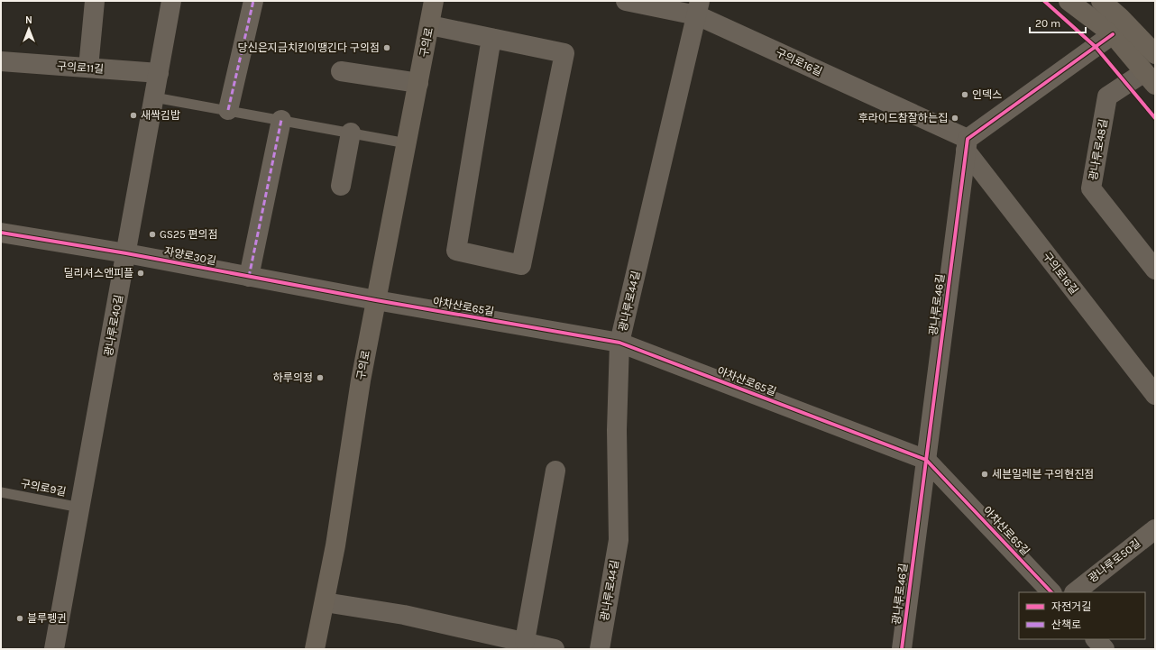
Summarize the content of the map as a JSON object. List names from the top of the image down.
{
  "streets": {
    "street": [
      "구의로",
      "구의로16길",
      "구의로11길",
      "광나루로48길",
      "자양로30길",
      "광나루로44길",
      "광나루로46길",
      "아차산로65길",
      "광나루로40길",
      "광나루로50길"
    ],
    "lane": ["구의로9길"]
  },
  "crossings": [
    ["구의로", "자양로30길"],
    ["구의로", "아차산로65길"],
    ["구의로16길", "광나루로44길"],
    ["구의로16길", "광나루로46길"],
    ["구의로11길", "광나루로40길"],
    ["자양로30길", "아차산로65길"],
    ["자양로30길", "광나루로40길"],
    ["광나루로44길", "아차산로65길"],
    ["광나루로46길", "아차산로65길"],
    ["광나루로40길", "구의로9길"]
  ],
  "places": [
    "당신은지금치킨이땡긴다 구의점",
    "인덱스",
    "새싹김밥",
    "후라이드참잘하는집",
    "GS25 편의점",
    "딜리셔스앤피플",
    "하루의정",
    "세븐일레븐 구의현진점",
    "블루펭귄"
  ],
  "legend": ["자전거길", "산책로"],
  "scale_bar": "20 m",
  "north": "top"
}
